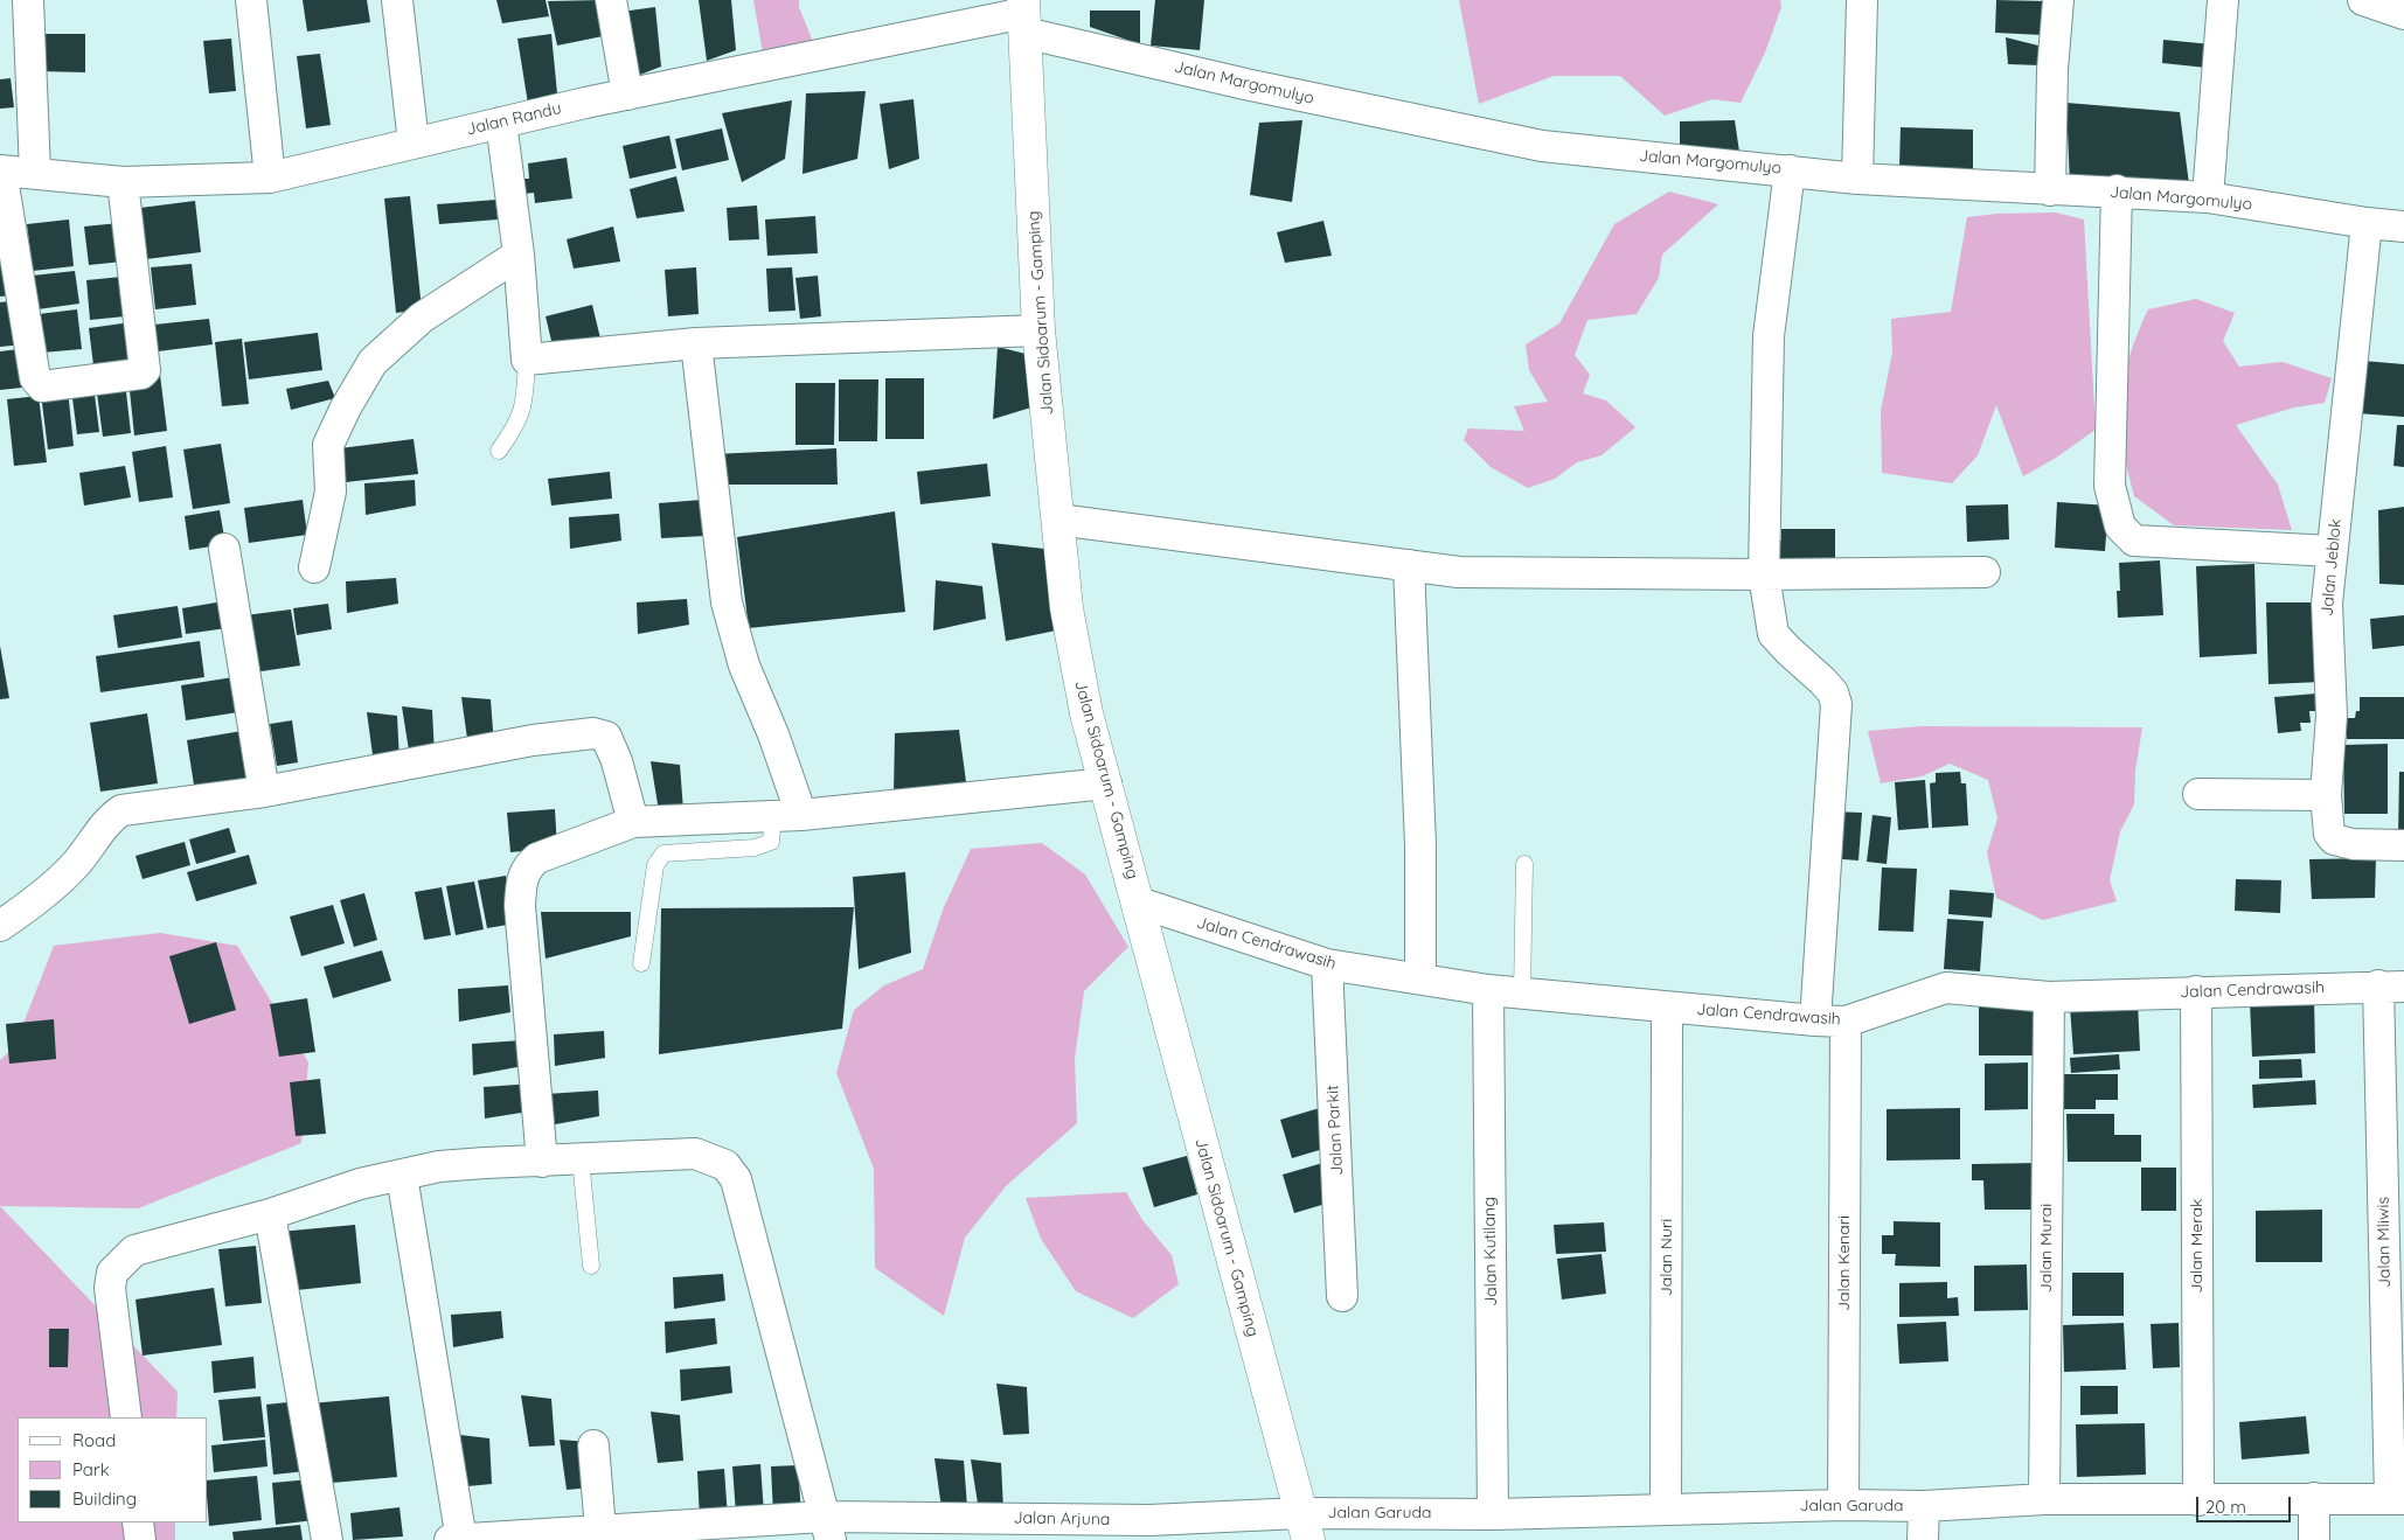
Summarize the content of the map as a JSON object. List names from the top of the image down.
{
  "streets": {
    "main road": ["Jalan Sidoarum - Gamping"],
    "street": [
      "Jalan Margomulyo",
      "Jalan Randu",
      "Jalan Jeblok",
      "Jalan Cendrawasih",
      "Jalan Parkit",
      "Jalan Mliwis",
      "Jalan Merak",
      "Jalan Murai",
      "Jalan Kutilang",
      "Jalan Nuri",
      "Jalan Kenari",
      "Jalan Garuda",
      "Jalan Arjuna"
    ]
  },
  "crossings": [
    ["Jalan Margomulyo", "Jalan Randu"],
    ["Jalan Margomulyo", "Jalan Sidoarum - Gamping"],
    ["Jalan Margomulyo", "Jalan Jeblok"],
    ["Jalan Randu", "Jalan Sidoarum - Gamping"],
    ["Jalan Sidoarum - Gamping", "Jalan Cendrawasih"],
    ["Jalan Sidoarum - Gamping", "Jalan Garuda"],
    ["Jalan Sidoarum - Gamping", "Jalan Arjuna"],
    ["Jalan Cendrawasih", "Jalan Parkit"],
    ["Jalan Cendrawasih", "Jalan Mliwis"],
    ["Jalan Cendrawasih", "Jalan Merak"],
    ["Jalan Cendrawasih", "Jalan Murai"],
    ["Jalan Cendrawasih", "Jalan Kutilang"],
    ["Jalan Cendrawasih", "Jalan Nuri"],
    ["Jalan Cendrawasih", "Jalan Kenari"],
    ["Jalan Mliwis", "Jalan Garuda"],
    ["Jalan Merak", "Jalan Garuda"],
    ["Jalan Murai", "Jalan Garuda"],
    ["Jalan Kutilang", "Jalan Garuda"],
    ["Jalan Nuri", "Jalan Garuda"],
    ["Jalan Kenari", "Jalan Garuda"],
    ["Jalan Garuda", "Jalan Arjuna"]
  ],
  "legend": ["Road", "Park", "Building"],
  "scale_bar": "20 m"
}
